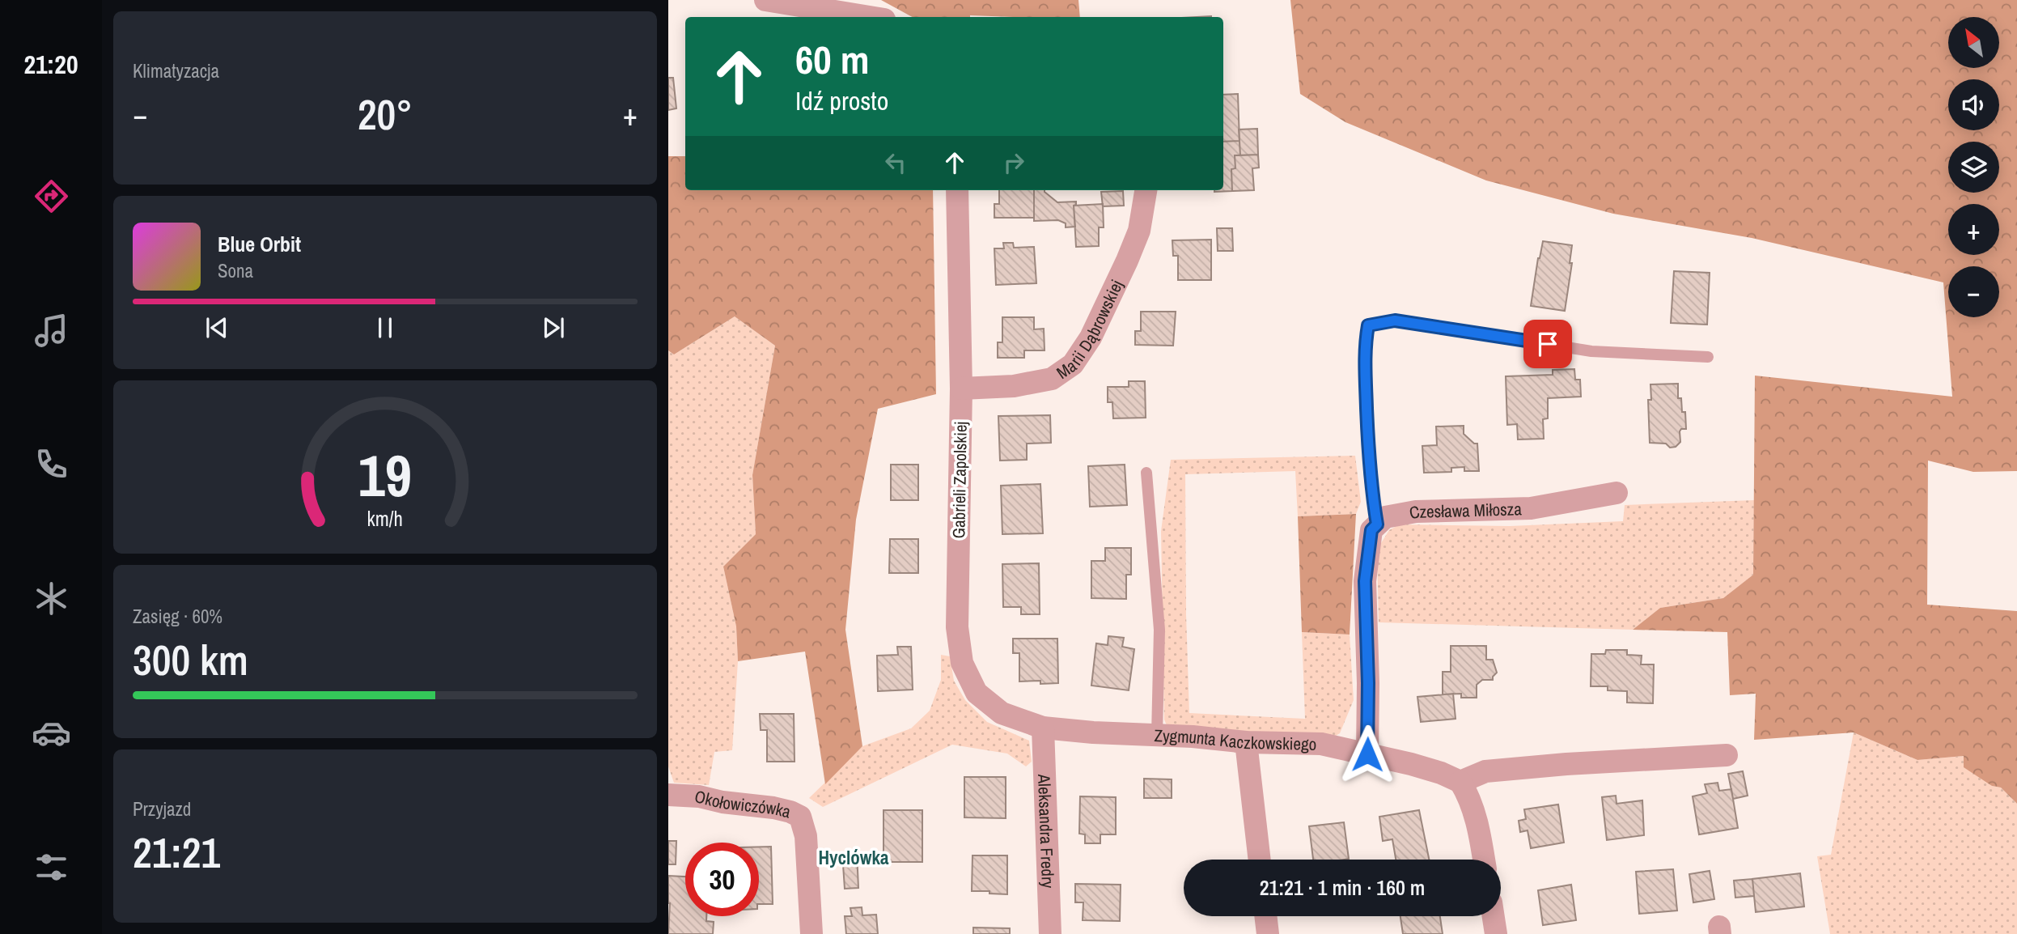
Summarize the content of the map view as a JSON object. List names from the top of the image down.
{
  "streets": {
    "street": [
      "Marii Dąbrowskiej",
      "Gabrieli Zapolskiej",
      "Czesława Miłosza",
      "Zygmunta Kaczkowskiego",
      "Okołowiczówka",
      "Aleksandra Fredry"
    ]
  },
  "crossings": [
    ["Marii Dąbrowskiej", "Gabrieli Zapolskiej"],
    ["Gabrieli Zapolskiej", "Zygmunta Kaczkowskiego"],
    ["Gabrieli Zapolskiej", "Aleksandra Fredry"],
    ["Zygmunta Kaczkowskiego", "Aleksandra Fredry"]
  ],
  "districts": ["Hyclówka"],
  "north": "top left",
  "page": {
    "tabs": "21:20",
    "tile": [
      "Klimatyzacja",
      ["Zasięg · 60%", "300 km"],
      ["Przyjazd", "21:21"]
    ],
    "map_buttons": ["+", "−"],
    "turn": ["60 m", "Idź prosto"],
    "heat": ["−", "20°", "+"],
    "song": ["Blue Orbit", "Sona"],
    "limit": "30",
    "trip": "21:21 · 1 min · 160 m",
    "gauge": ["19", "km/h"]
  }
}
